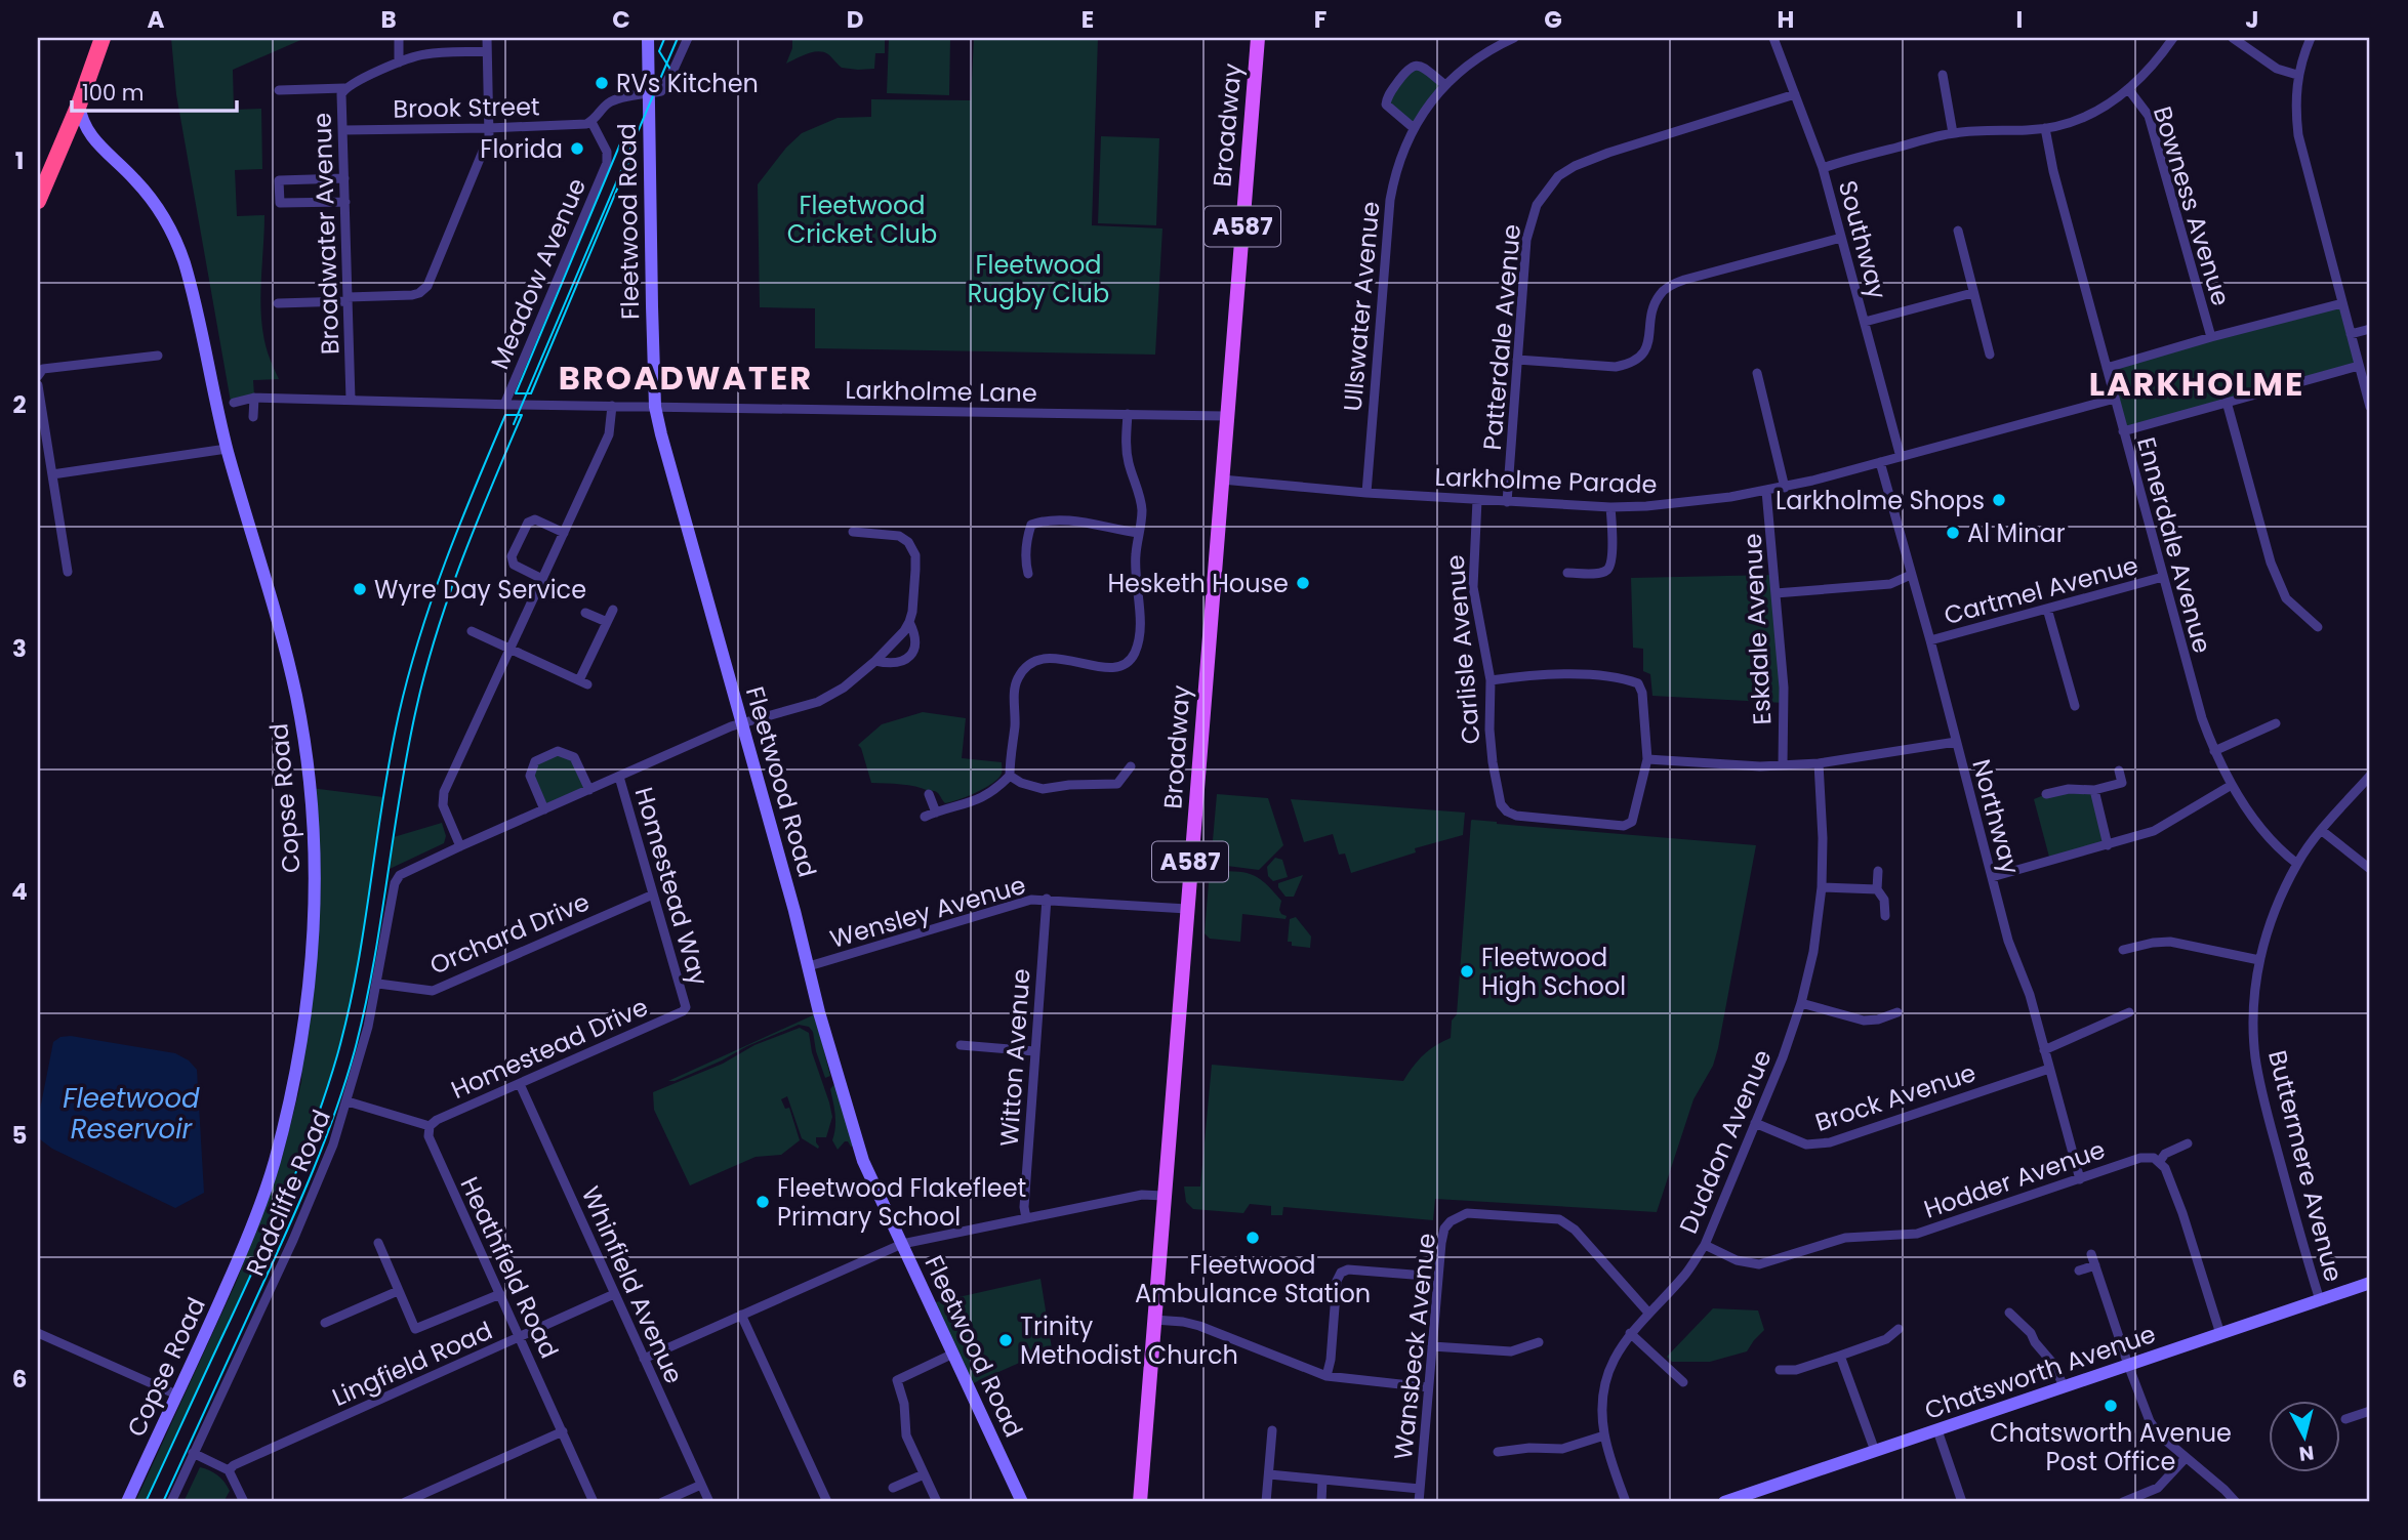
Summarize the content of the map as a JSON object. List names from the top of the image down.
{
  "streets": {
    "main road": ["Broadway", "A587"],
    "street": [
      "Brook Street",
      "Bowness Avenue",
      "Fleetwood Road",
      "Broadwater Avenue",
      "Southway",
      "Meadow Avenue",
      "Ullswater Avenue",
      "Patterdale Avenue",
      "Larkholme Lane",
      "Larkholme Parade",
      "Ennerdale Avenue",
      "Cartmel Avenue",
      "Eskdale Avenue",
      "Carlisle Avenue",
      "Copse Road",
      "Northway",
      "Homestead Way",
      "Wensley Avenue",
      "Orchard Drive",
      "Homestead Drive",
      "Witton Avenue",
      "Brock Avenue",
      "Duddon Avenue",
      "Buttermere Avenue",
      "Hodder Avenue",
      "Radcliffe Road",
      "Heathfield Road",
      "Whinfield Avenue",
      "Wansbeck Avenue",
      "Lingfield Road",
      "Chatsworth Avenue"
    ]
  },
  "crossings": [
    ["Brook Street", "Broadwater Avenue"],
    ["Brook Street", "Meadow Avenue"],
    ["Broadway", "Larkholme Lane"],
    ["Broadway", "Larkholme Parade"],
    ["Broadway", "Wensley Avenue"],
    ["Fleetwood Road", "Larkholme Lane"],
    ["Fleetwood Road", "Wensley Avenue"],
    ["Broadwater Avenue", "Larkholme Lane"],
    ["Southway", "Patterdale Avenue"],
    ["Southway", "Larkholme Parade"],
    ["Meadow Avenue", "Larkholme Lane"],
    ["Ullswater Avenue", "Larkholme Parade"],
    ["Patterdale Avenue", "Larkholme Parade"],
    ["Larkholme Parade", "Ennerdale Avenue"],
    ["Larkholme Parade", "Eskdale Avenue"],
    ["Larkholme Parade", "Carlisle Avenue"],
    ["Larkholme Parade", "Northway"],
    ["Ennerdale Avenue", "Cartmel Avenue"],
    ["Ennerdale Avenue", "Buttermere Avenue"],
    ["Cartmel Avenue", "Northway"],
    ["Northway", "Brock Avenue"],
    ["Northway", "Hodder Avenue"],
    ["Homestead Way", "Orchard Drive"],
    ["Homestead Way", "Homestead Drive"],
    ["Wensley Avenue", "Witton Avenue"],
    ["Orchard Drive", "Radcliffe Road"],
    ["Homestead Drive", "Heathfield Road"],
    ["Homestead Drive", "Whinfield Avenue"],
    ["Brock Avenue", "Duddon Avenue"],
    ["Duddon Avenue", "Hodder Avenue"],
    ["Duddon Avenue", "Wansbeck Avenue"],
    ["Buttermere Avenue", "Chatsworth Avenue"],
    ["Heathfield Road", "Lingfield Road"],
    ["Whinfield Avenue", "Lingfield Road"]
  ],
  "districts": ["BROADWATER", "LARKHOLME"],
  "water": ["Fleetwood Reservoir"],
  "parks": ["Fleetwood Cricket Club", "Fleetwood Rugby Club"],
  "places": [
    "RVs Kitchen",
    "Florida",
    "Larkholme Shops",
    "Al Minar",
    "Hesketh House",
    "Wyre Day Service",
    "Fleetwood High School",
    "Fleetwood Flakefleet Primary School",
    "Fleetwood Ambulance Station",
    "Trinity Methodist Church",
    "Chatsworth Avenue Post Office"
  ],
  "scale_bar": "100 m",
  "north": "bottom",
  "grid": {
    "columns": [
      "A",
      "B",
      "C",
      "D",
      "E",
      "F",
      "G",
      "H",
      "I",
      "J"
    ],
    "rows": [
      "1",
      "2",
      "3",
      "4",
      "5",
      "6"
    ]
  }
}
